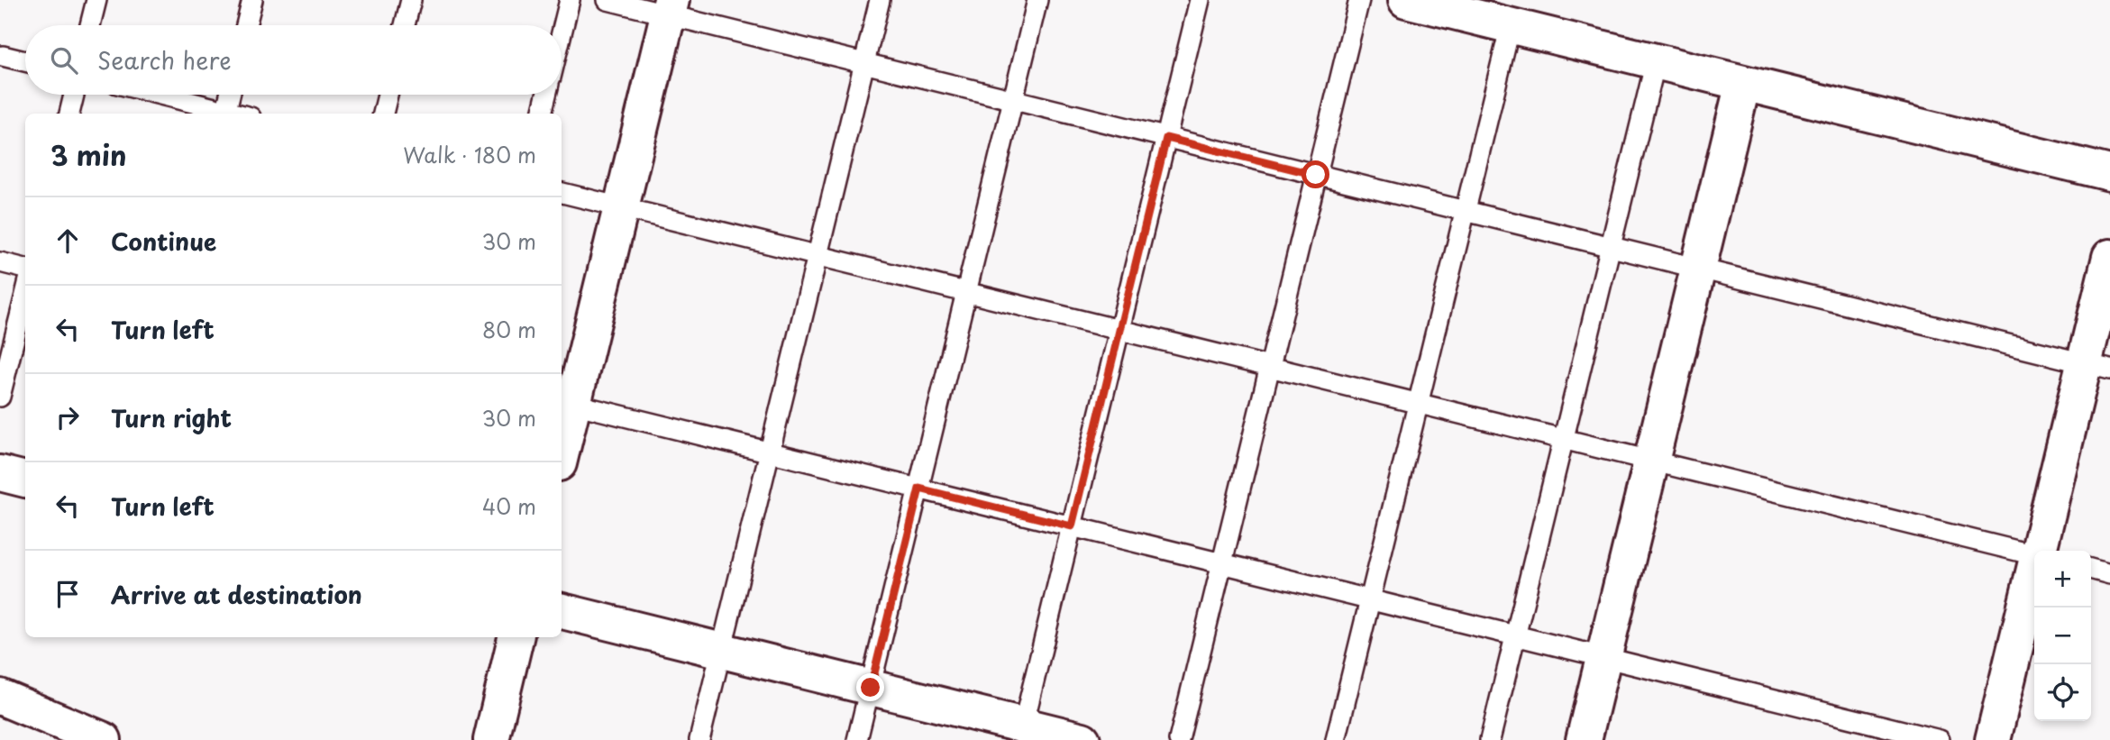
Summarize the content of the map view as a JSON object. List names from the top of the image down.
{
  "page": {
    "search": "Search here",
    "heading": ["3 min", "Walk · 180 m"],
    "list": [
      ["Continue", "30 m"],
      ["Turn left", "80 m"],
      ["Turn right", "30 m"],
      ["Turn left", "40 m"],
      "Arrive at destination"
    ],
    "map_buttons": ["+", "−"]
  }
}
